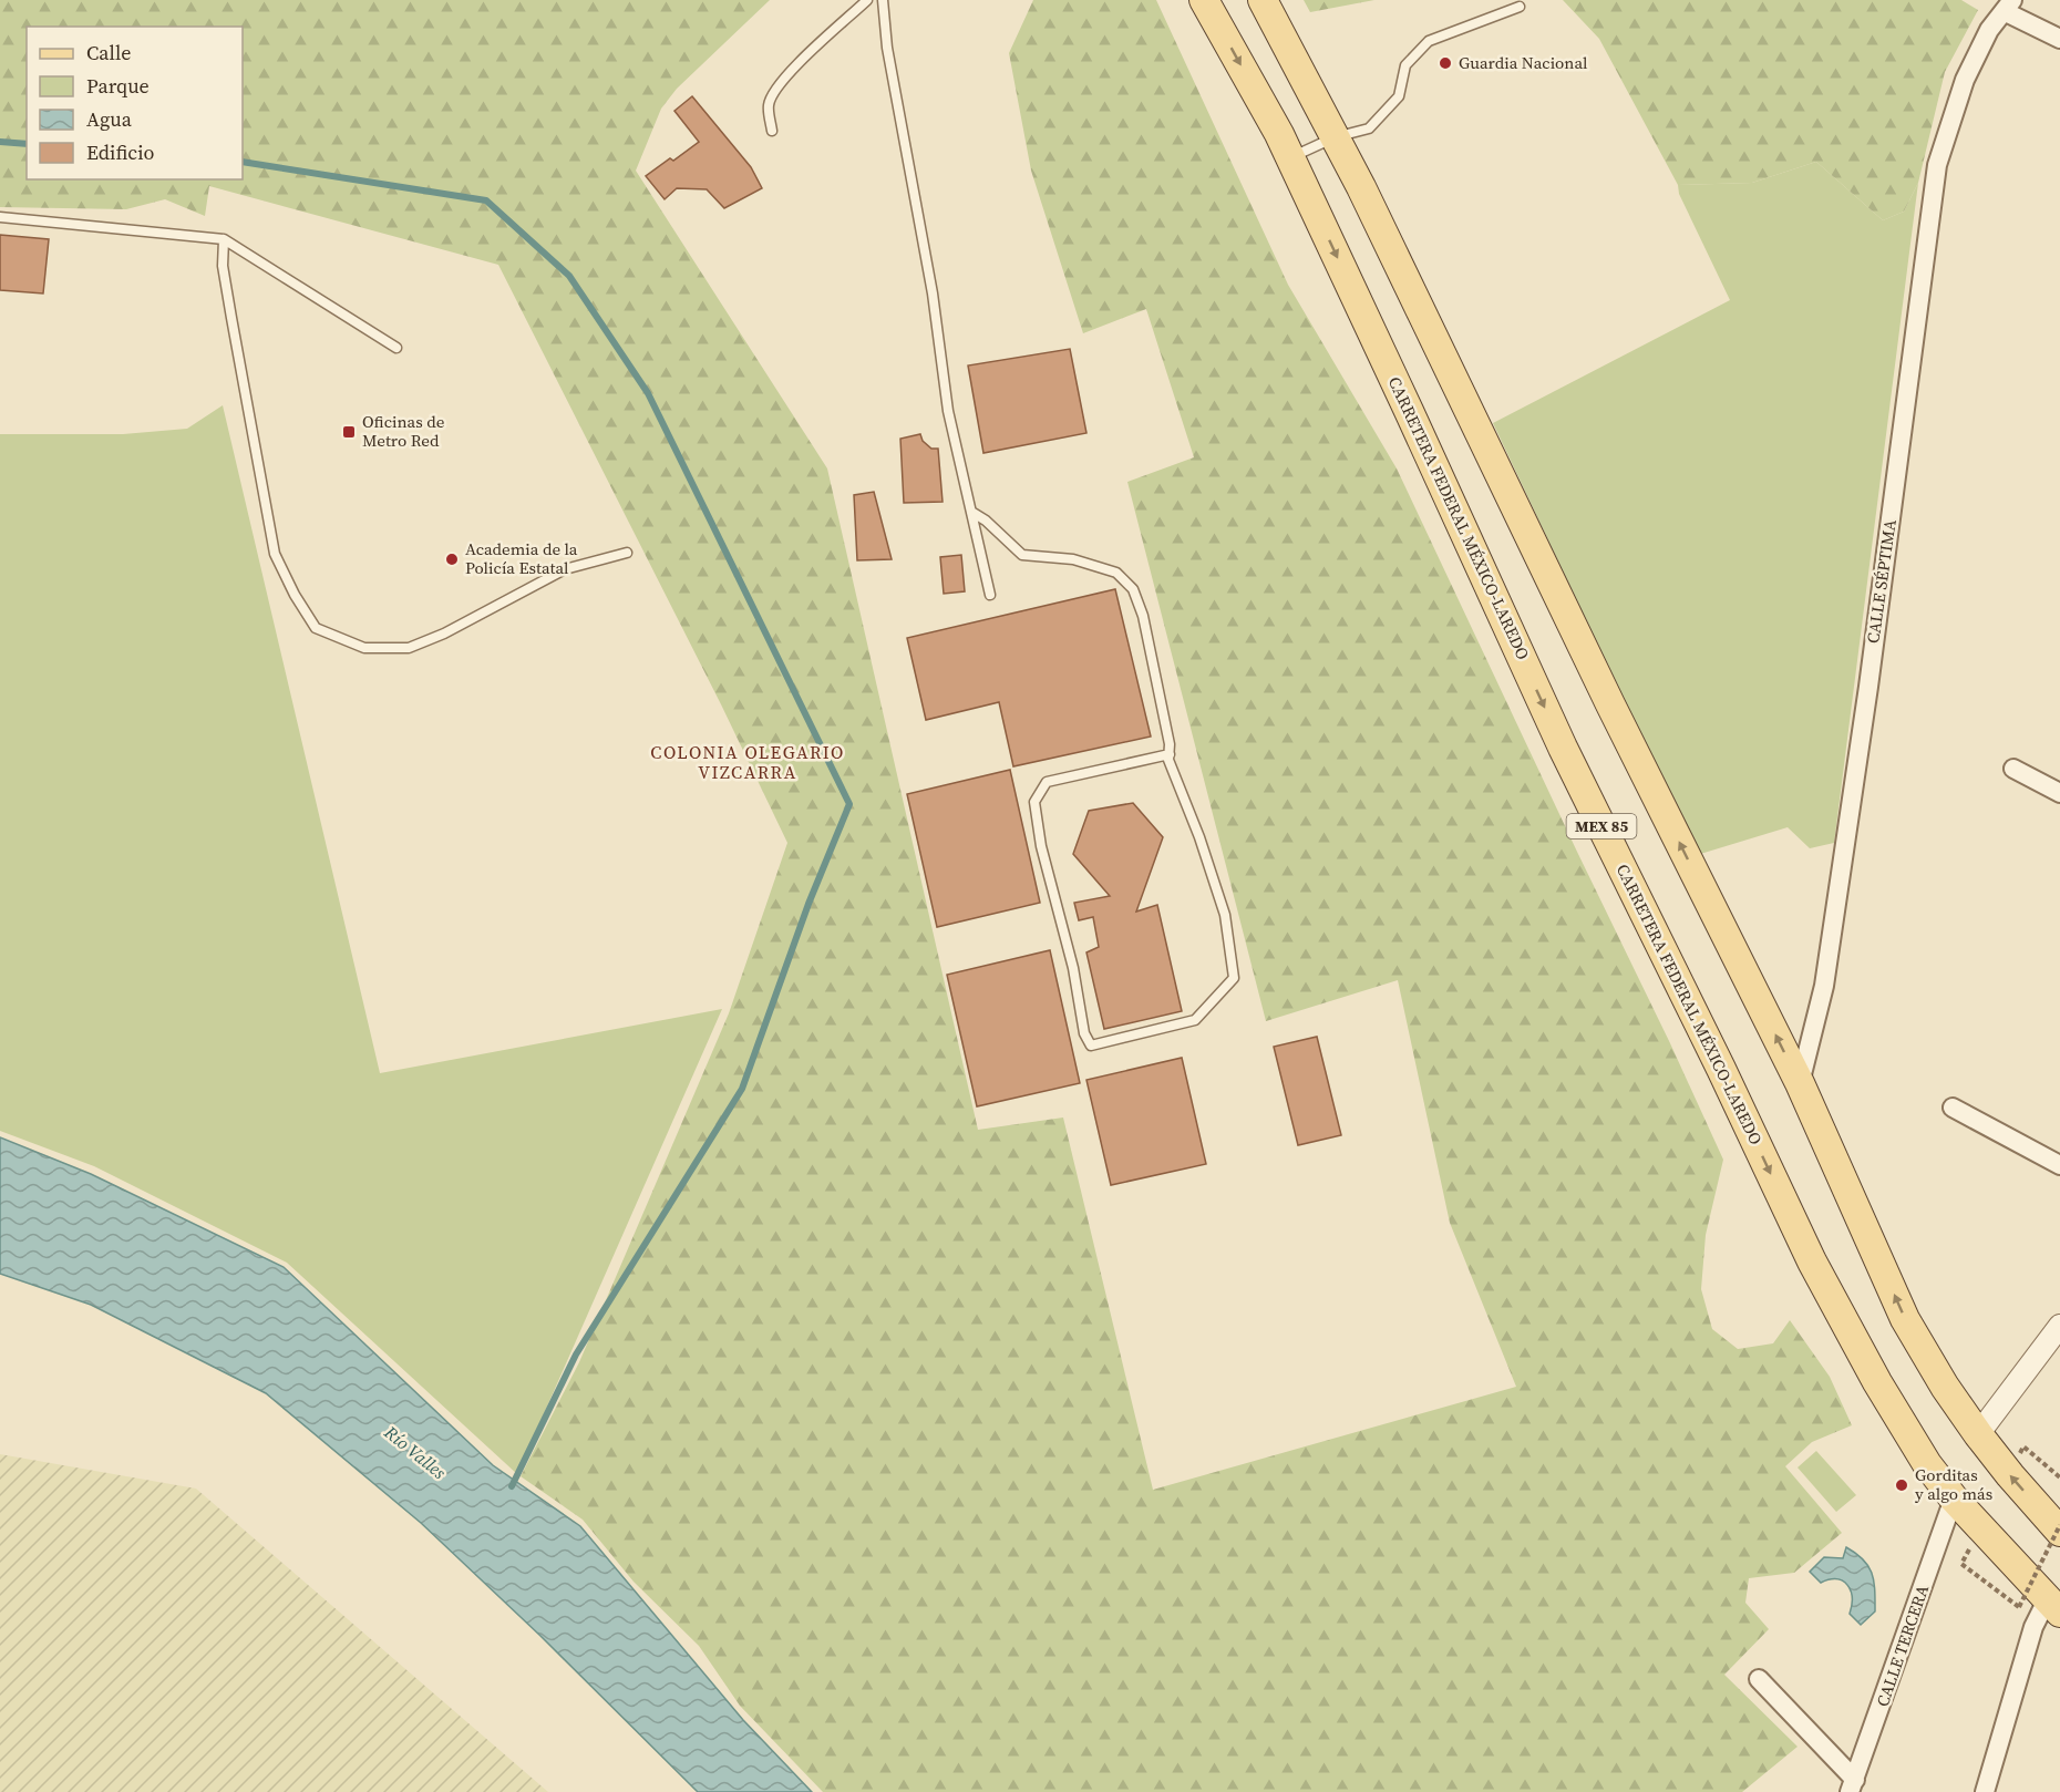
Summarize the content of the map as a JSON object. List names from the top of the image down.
{
  "streets": {
    "main road": ["CARRETERA FEDERAL MÉXICO-LAREDO", "MEX 85"],
    "street": ["CALLE SÉPTIMA", "CALLE TERCERA"]
  },
  "crossings": [
    ["CARRETERA FEDERAL MÉXICO-LAREDO", "CALLE TERCERA"]
  ],
  "districts": ["COLONIA OLEGARIO VIZCARRA"],
  "water": ["Río Valles"],
  "places": {
    "other": ["Guardia Nacional", "Academia de la Policía Estatal", "Gorditas y algo más"],
    "transit": ["Oficinas de Metro Red"]
  },
  "legend": [
    "Calle",
    "Parque",
    "Agua",
    "Edificio"
  ]
}
